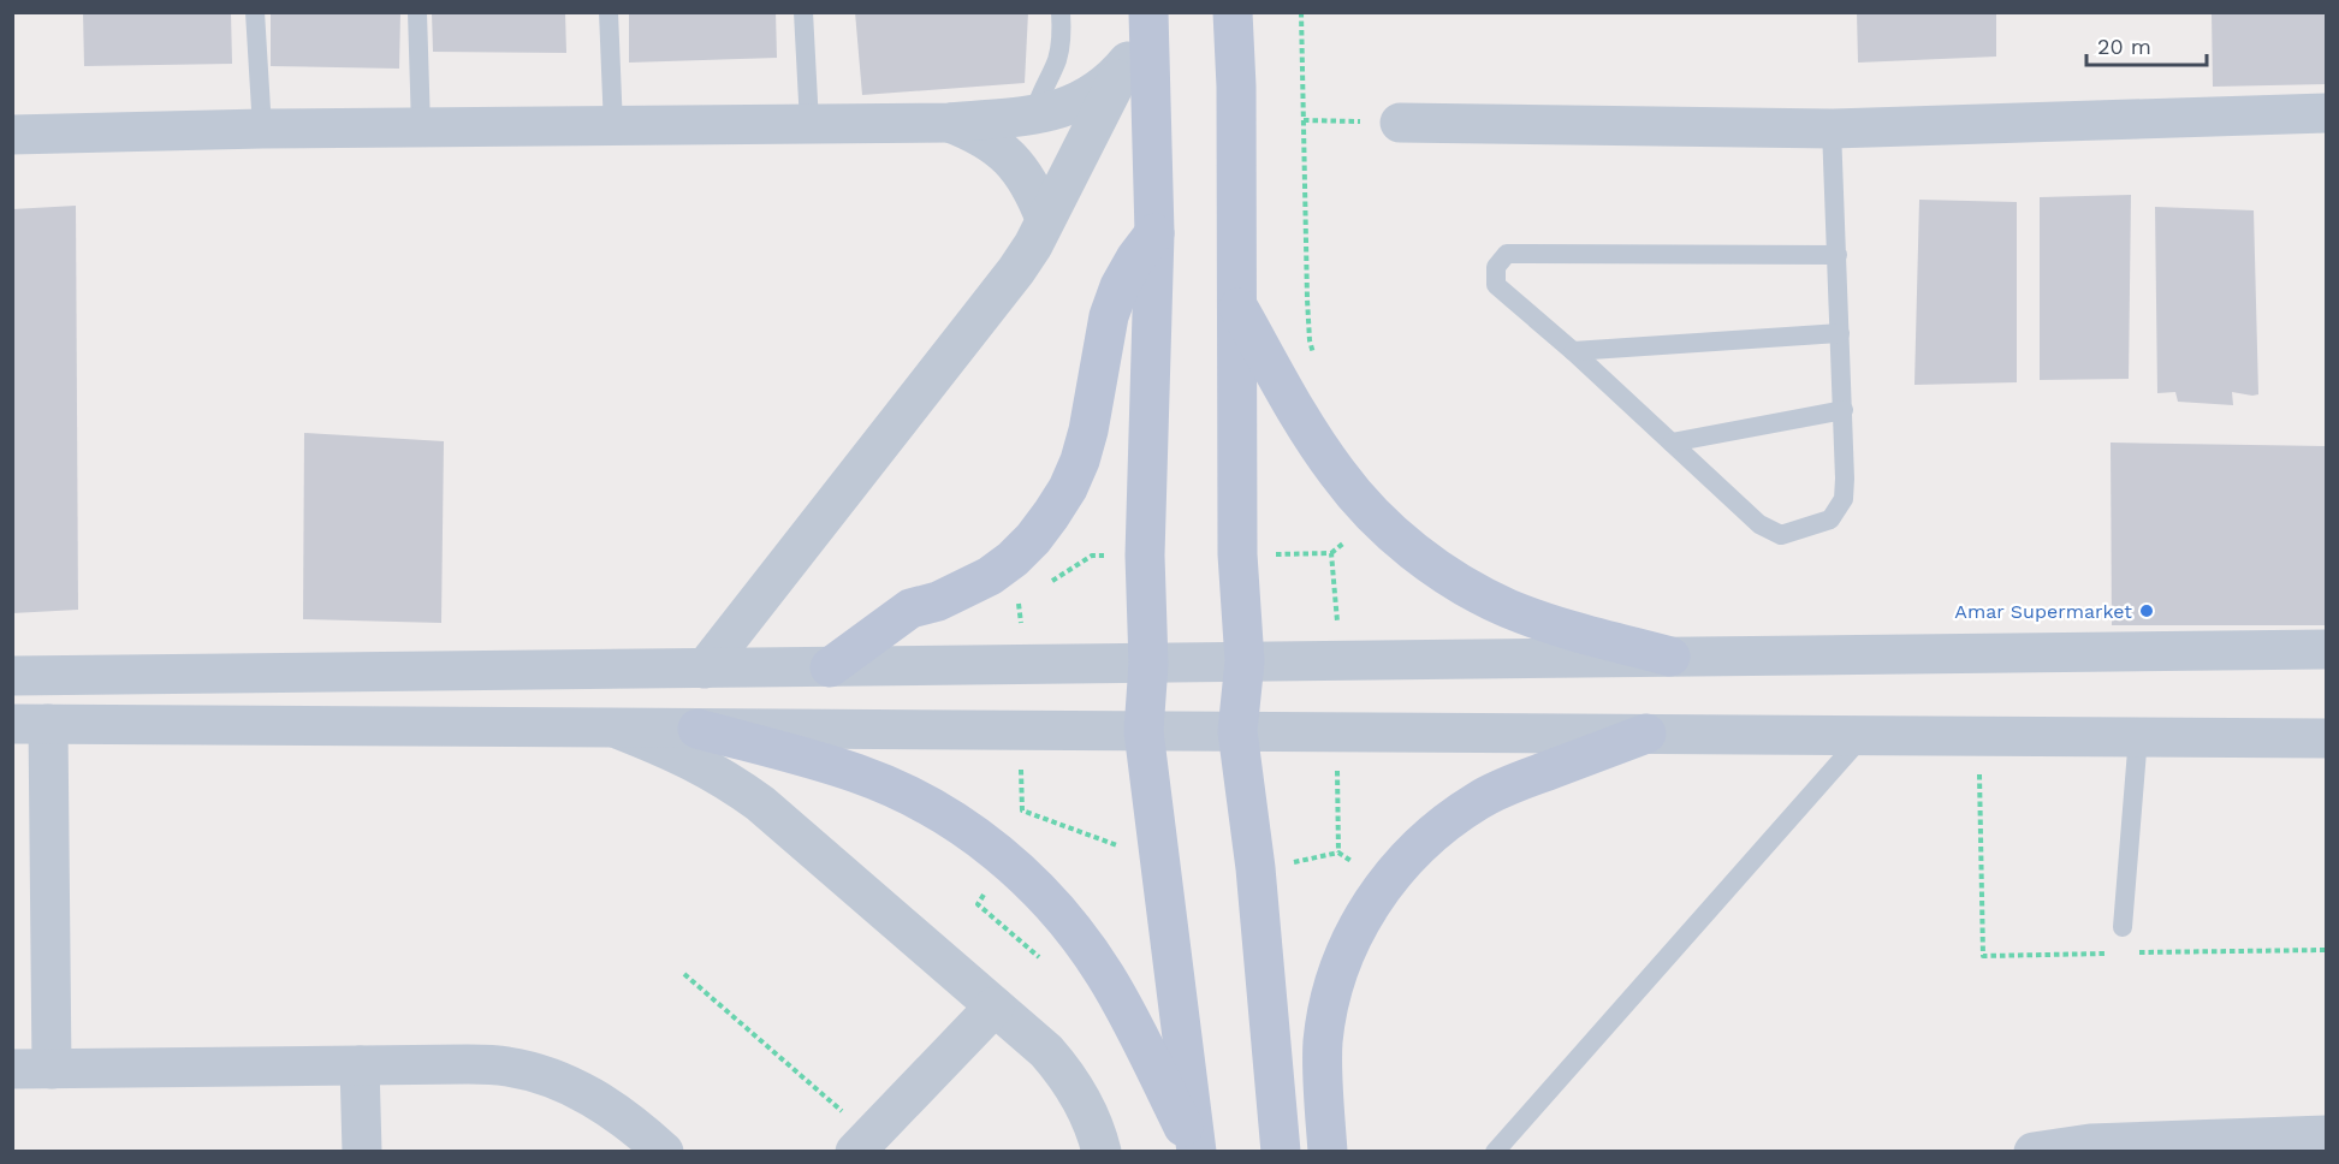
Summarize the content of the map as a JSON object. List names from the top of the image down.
{
  "places": ["Amar Supermarket"],
  "scale_bar": "20 m"
}
